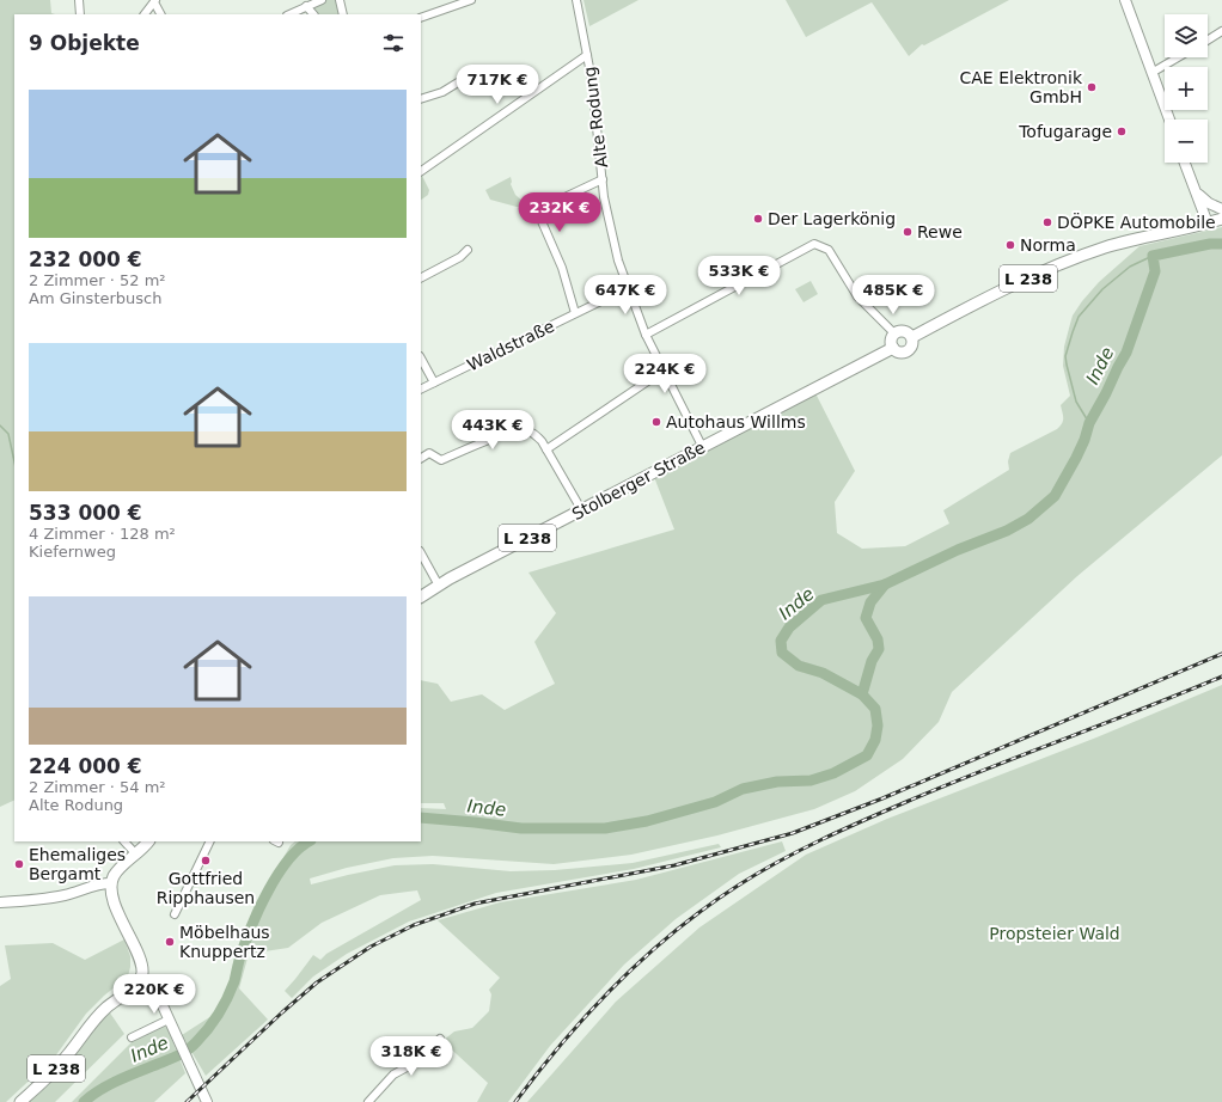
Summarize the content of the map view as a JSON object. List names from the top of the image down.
{
  "streets": {
    "main road": ["L 238", "Stolberger Straße"],
    "street": ["Alte Rodung", "Waldstraße"]
  },
  "crossings": [
    ["Alte Rodung", "Waldstraße"],
    ["Alte Rodung", "Stolberger Straße"],
    ["L 238", "Stolberger Straße"]
  ],
  "water": ["Inde"],
  "parks": ["Propsteier Wald"],
  "places": [
    "CAE Elektronik GmbH",
    "Tofugarage",
    "Der Lagerkönig",
    "DÖPKE Automobile",
    "Rewe",
    "Norma",
    "Autohaus Willms",
    "Gottfried Ripphausen",
    "Ehemaliges Bergamt",
    "Möbelhaus Knuppertz"
  ],
  "page": {
    "map_buttons": ["+", "−"],
    "heading": "9 Objekte",
    "price": [
      "717K €",
      "232K €",
      "533K €",
      "647K €",
      "485K €",
      "224K €",
      "443K €",
      "220K €",
      "318K €"
    ],
    "list": [
      {
        "name": "232 000 €",
        "note": "2 Zimmer · 52 m² · Am Ginsterbusch"
      },
      {
        "name": "533 000 €",
        "note": "4 Zimmer · 128 m² · Kiefernweg"
      },
      {
        "name": "224 000 €",
        "note": "2 Zimmer · 54 m² · Alte Rodung"
      }
    ]
  }
}
